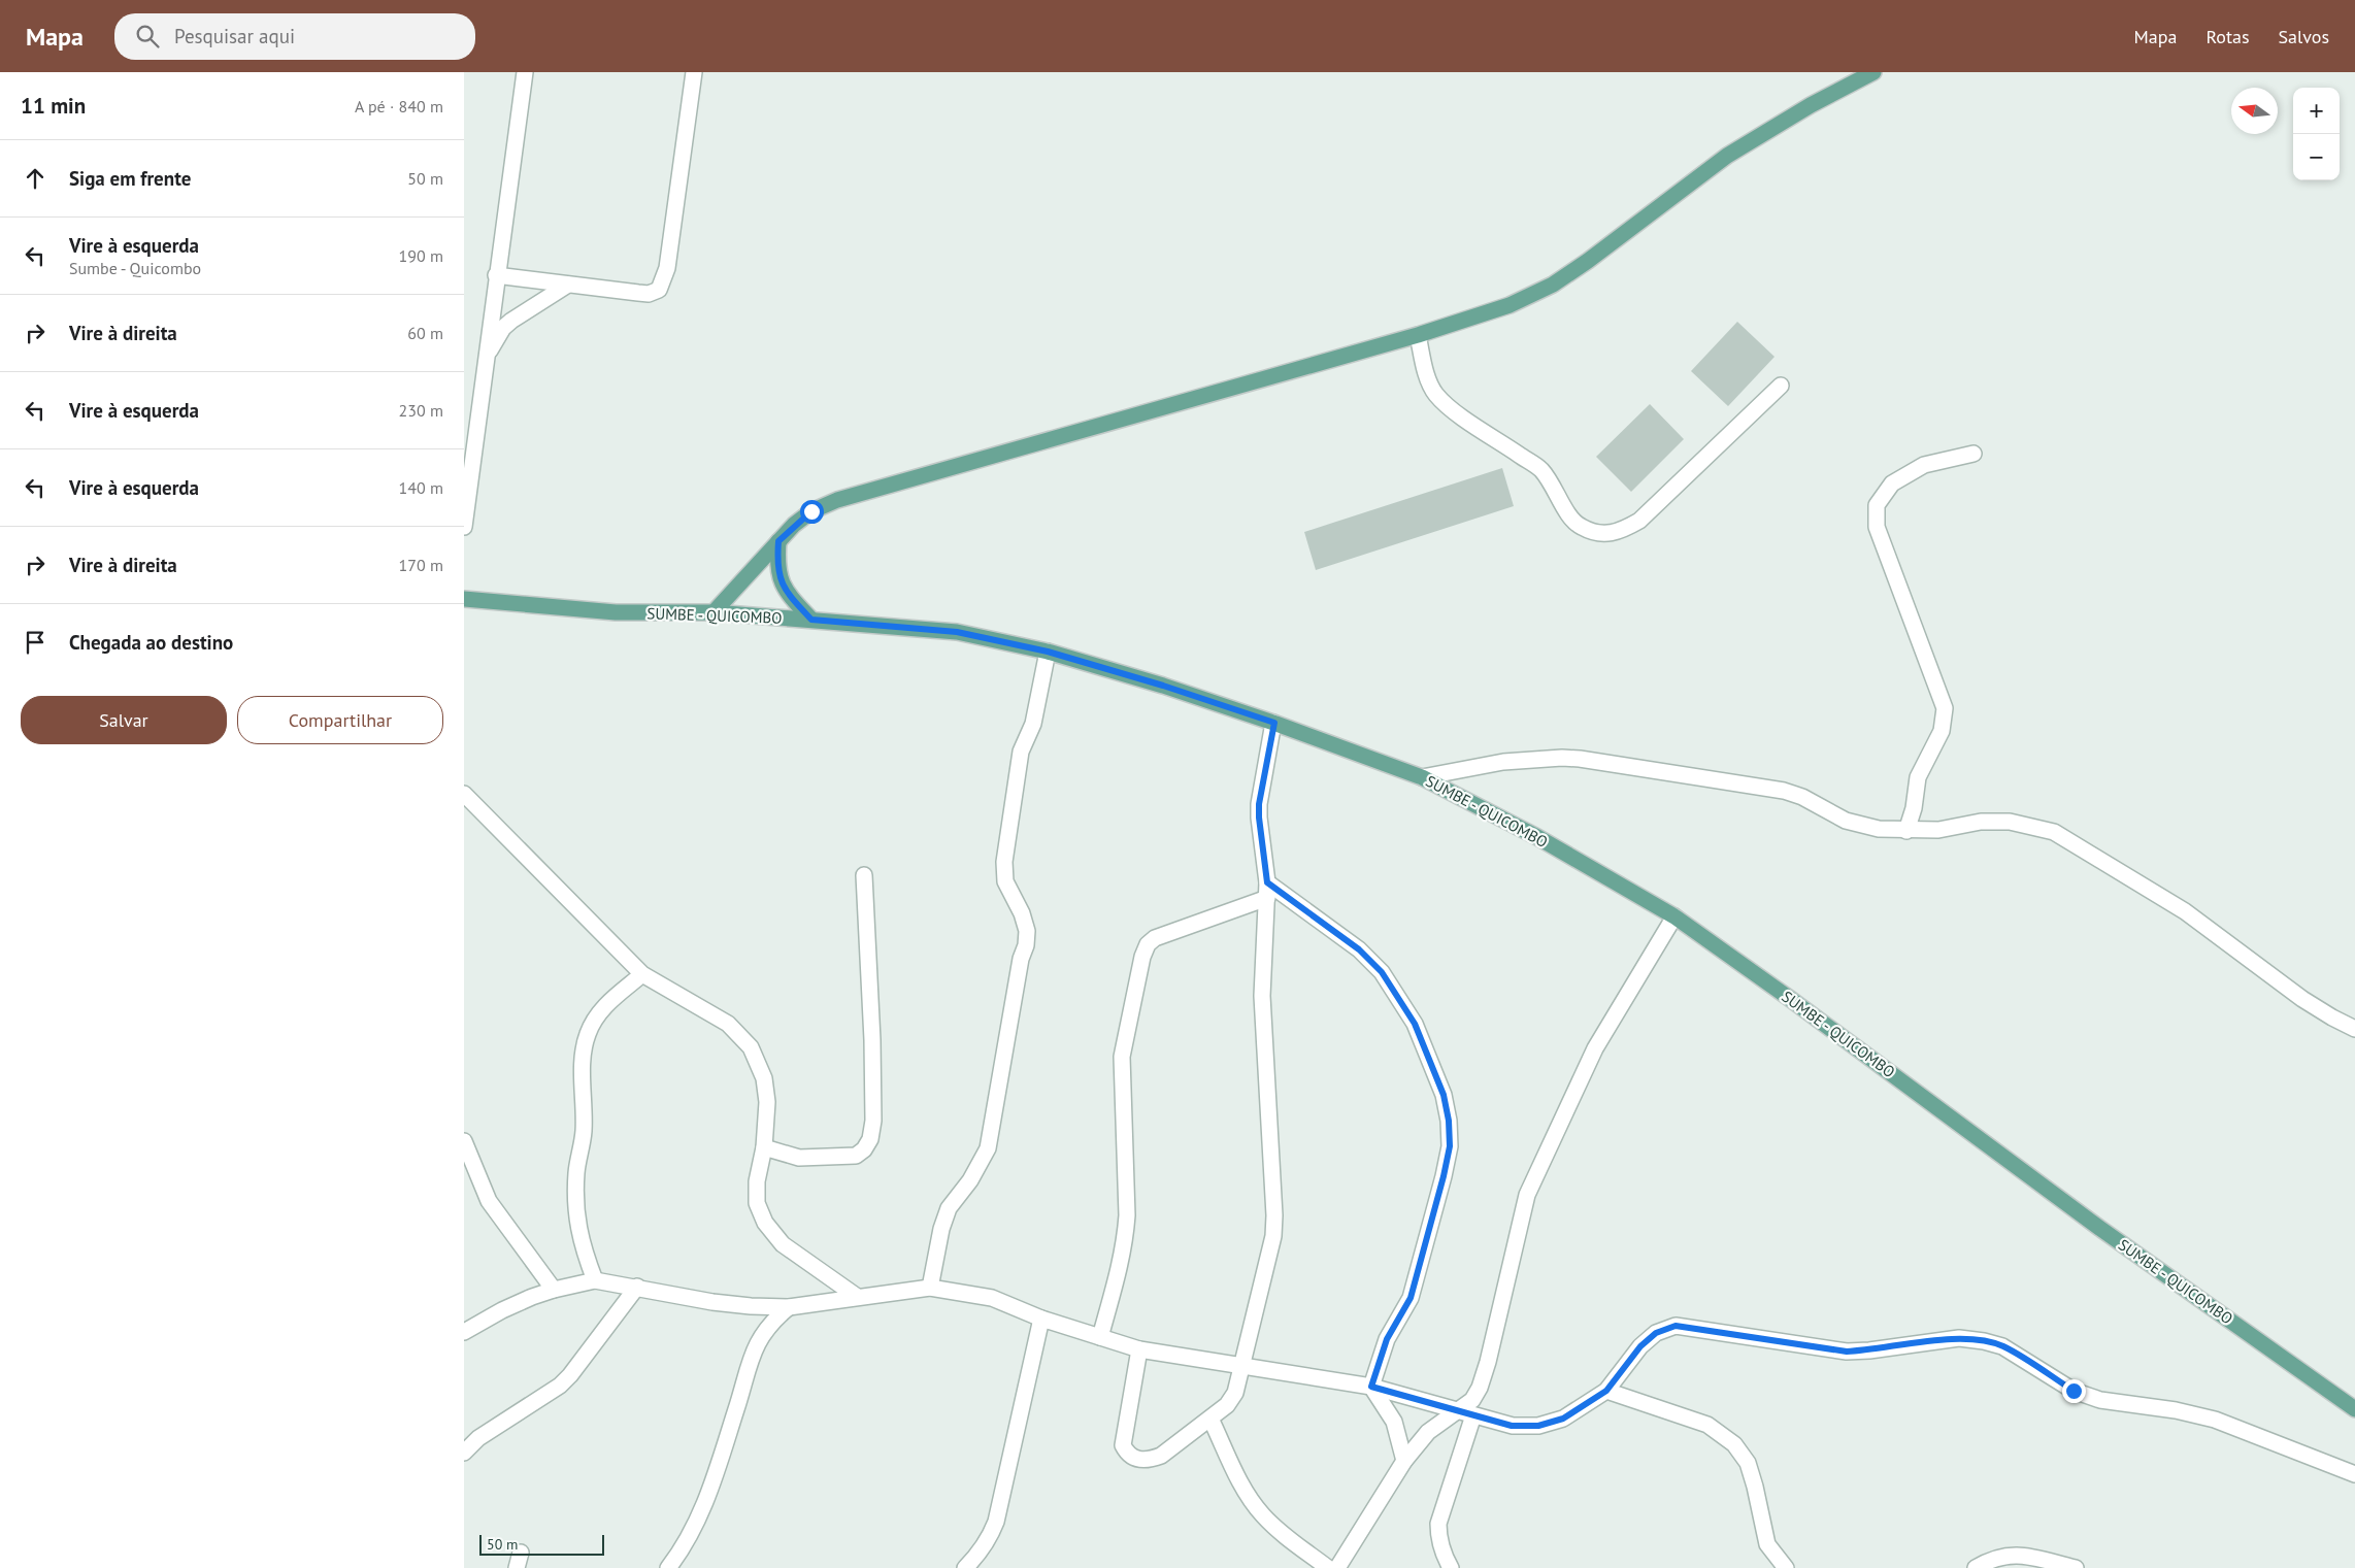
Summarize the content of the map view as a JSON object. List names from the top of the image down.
{
  "streets": {
    "main road": ["SUMBE - QUICOMBO"]
  },
  "scale_bar": "50 m",
  "north": "left",
  "page": {
    "header": "Mapa",
    "search": "Pesquisar aqui",
    "nav": ["Mapa", "Rotas", "Salvos"],
    "heading": ["11 min", "A pé · 840 m"],
    "map_buttons": ["+", "−"],
    "list": [
      ["Siga em frente", "50 m"],
      ["Vire à esquerda", "Sumbe - Quicombo", "190 m"],
      ["Vire à direita", "60 m"],
      ["Vire à esquerda", "230 m"],
      ["Vire à esquerda", "140 m"],
      ["Vire à direita", "170 m"],
      "Chegada ao destino"
    ],
    "buttons": ["Salvar", "Compartilhar"],
    "scale": "50 m"
  }
}
